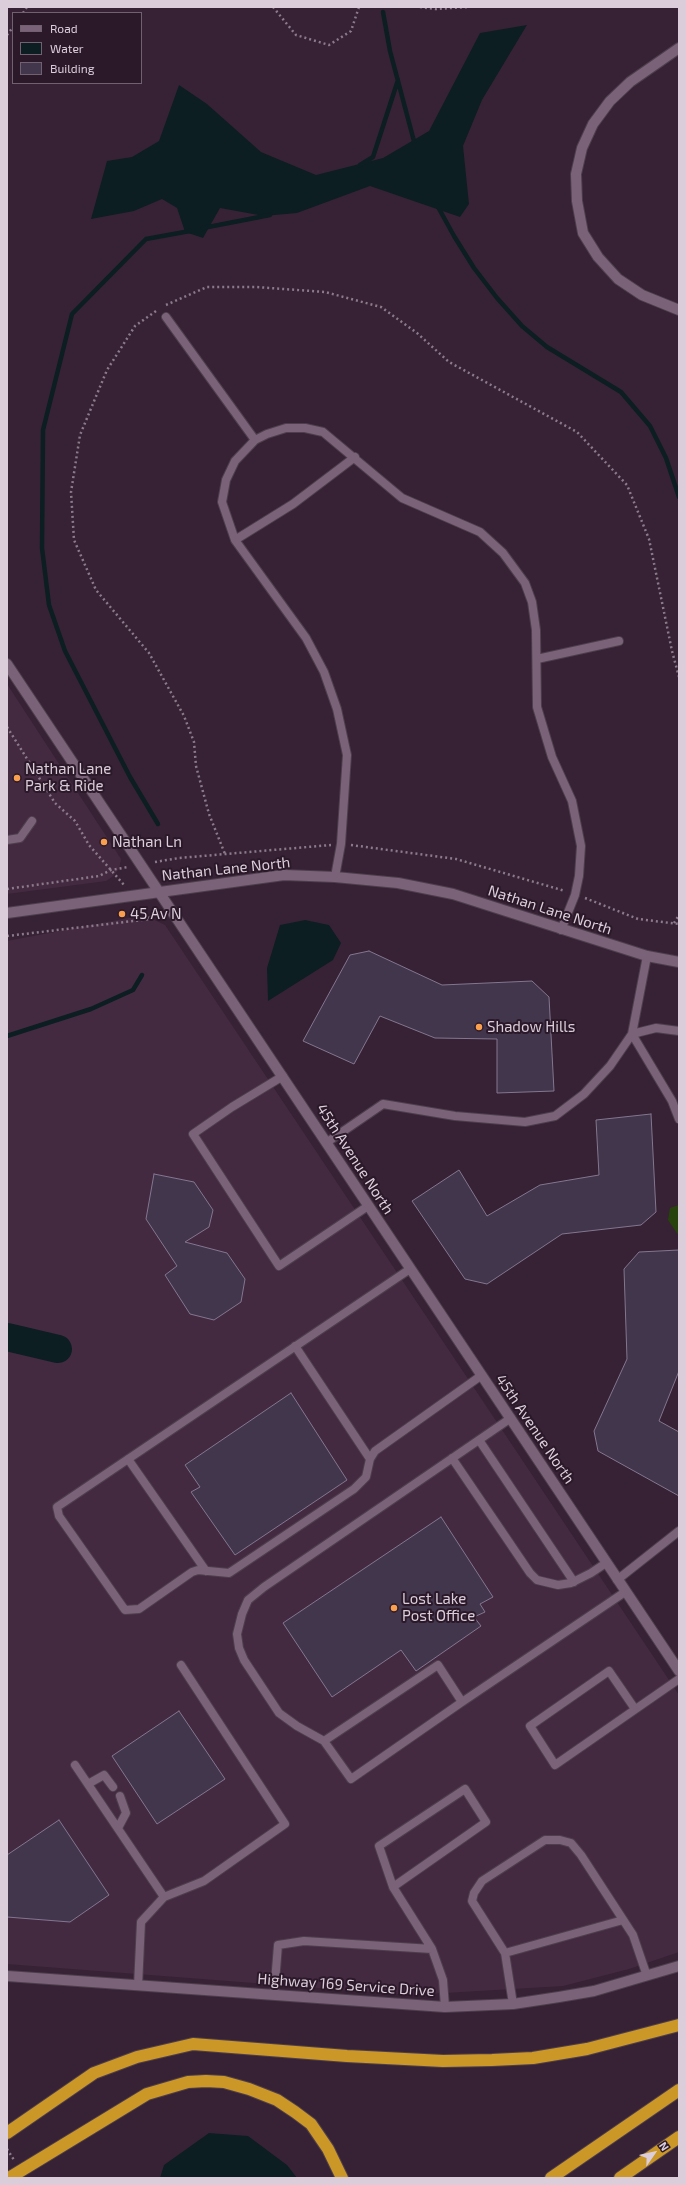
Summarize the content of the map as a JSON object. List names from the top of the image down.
{
  "streets": {
    "street": ["Nathan Lane North", "45th Avenue North", "Highway 169 Service Drive"]
  },
  "crossings": [
    ["Nathan Lane North", "45th Avenue North"]
  ],
  "places": [
    "Nathan Lane Park & Ride",
    "Nathan Ln",
    "45 Av N",
    "Shadow Hills",
    "Lost Lake Post Office"
  ],
  "legend": ["Road", "Water", "Building"],
  "north": "top right"
}
